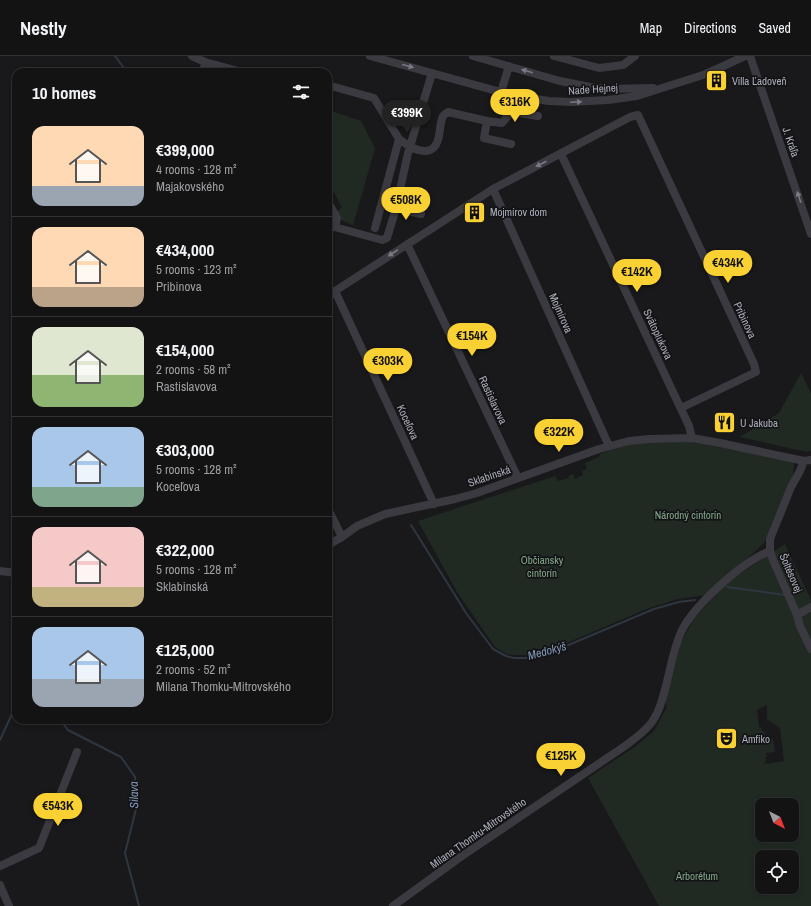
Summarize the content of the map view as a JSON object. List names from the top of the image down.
{
  "streets": {
    "street": [
      "Nade Hejnej",
      "J. Kráľa",
      "Mojmírova",
      "Pribinova",
      "Svätoplukova",
      "Rastislavova",
      "Koceľova",
      "Sklabinská",
      "Šoltésovej",
      "Milana Thomku-Mitrovského"
    ]
  },
  "crossings": [
    ["Mojmírova", "Sklabinská"],
    ["Pribinova", "Svätoplukova"],
    ["Svätoplukova", "Sklabinská"],
    ["Rastislavova", "Sklabinská"],
    ["Koceľova", "Sklabinská"],
    ["Sklabinská", "Šoltésovej"],
    ["Šoltésovej", "Milana Thomku-Mitrovského"]
  ],
  "one_way": ["J. Kráľa"],
  "water": ["Medokýš", "Silava"],
  "parks": ["Národný cintorín", "Občiansky cintorín", "Arborétum"],
  "places": {
    "building": ["Villa Ľadoveň", "Mojmírov dom"],
    "restaurant": ["U Jakuba"],
    "theatre": ["Amfiko"]
  },
  "north": "bottom right",
  "page": {
    "header": "Nestly",
    "nav": ["Map", "Directions", "Saved"],
    "heading": "10 homes",
    "price": [
      "€316K",
      "€399K",
      "€508K",
      "€434K",
      "€142K",
      "€154K",
      "€303K",
      "€322K",
      "€125K",
      "€543K"
    ],
    "list": [
      {
        "name": "€399,000",
        "note": "4 rooms · 128 m² · Majakovského"
      },
      {
        "name": "€434,000",
        "note": "5 rooms · 123 m² · Pribinova"
      },
      {
        "name": "€154,000",
        "note": "2 rooms · 58 m² · Rastislavova"
      },
      {
        "name": "€303,000",
        "note": "5 rooms · 128 m² · Koceľova"
      },
      {
        "name": "€322,000",
        "note": "5 rooms · 128 m² · Sklabinská"
      },
      {
        "name": "€125,000",
        "note": "2 rooms · 52 m² · Milana Thomku-Mitrovského"
      }
    ]
  }
}
